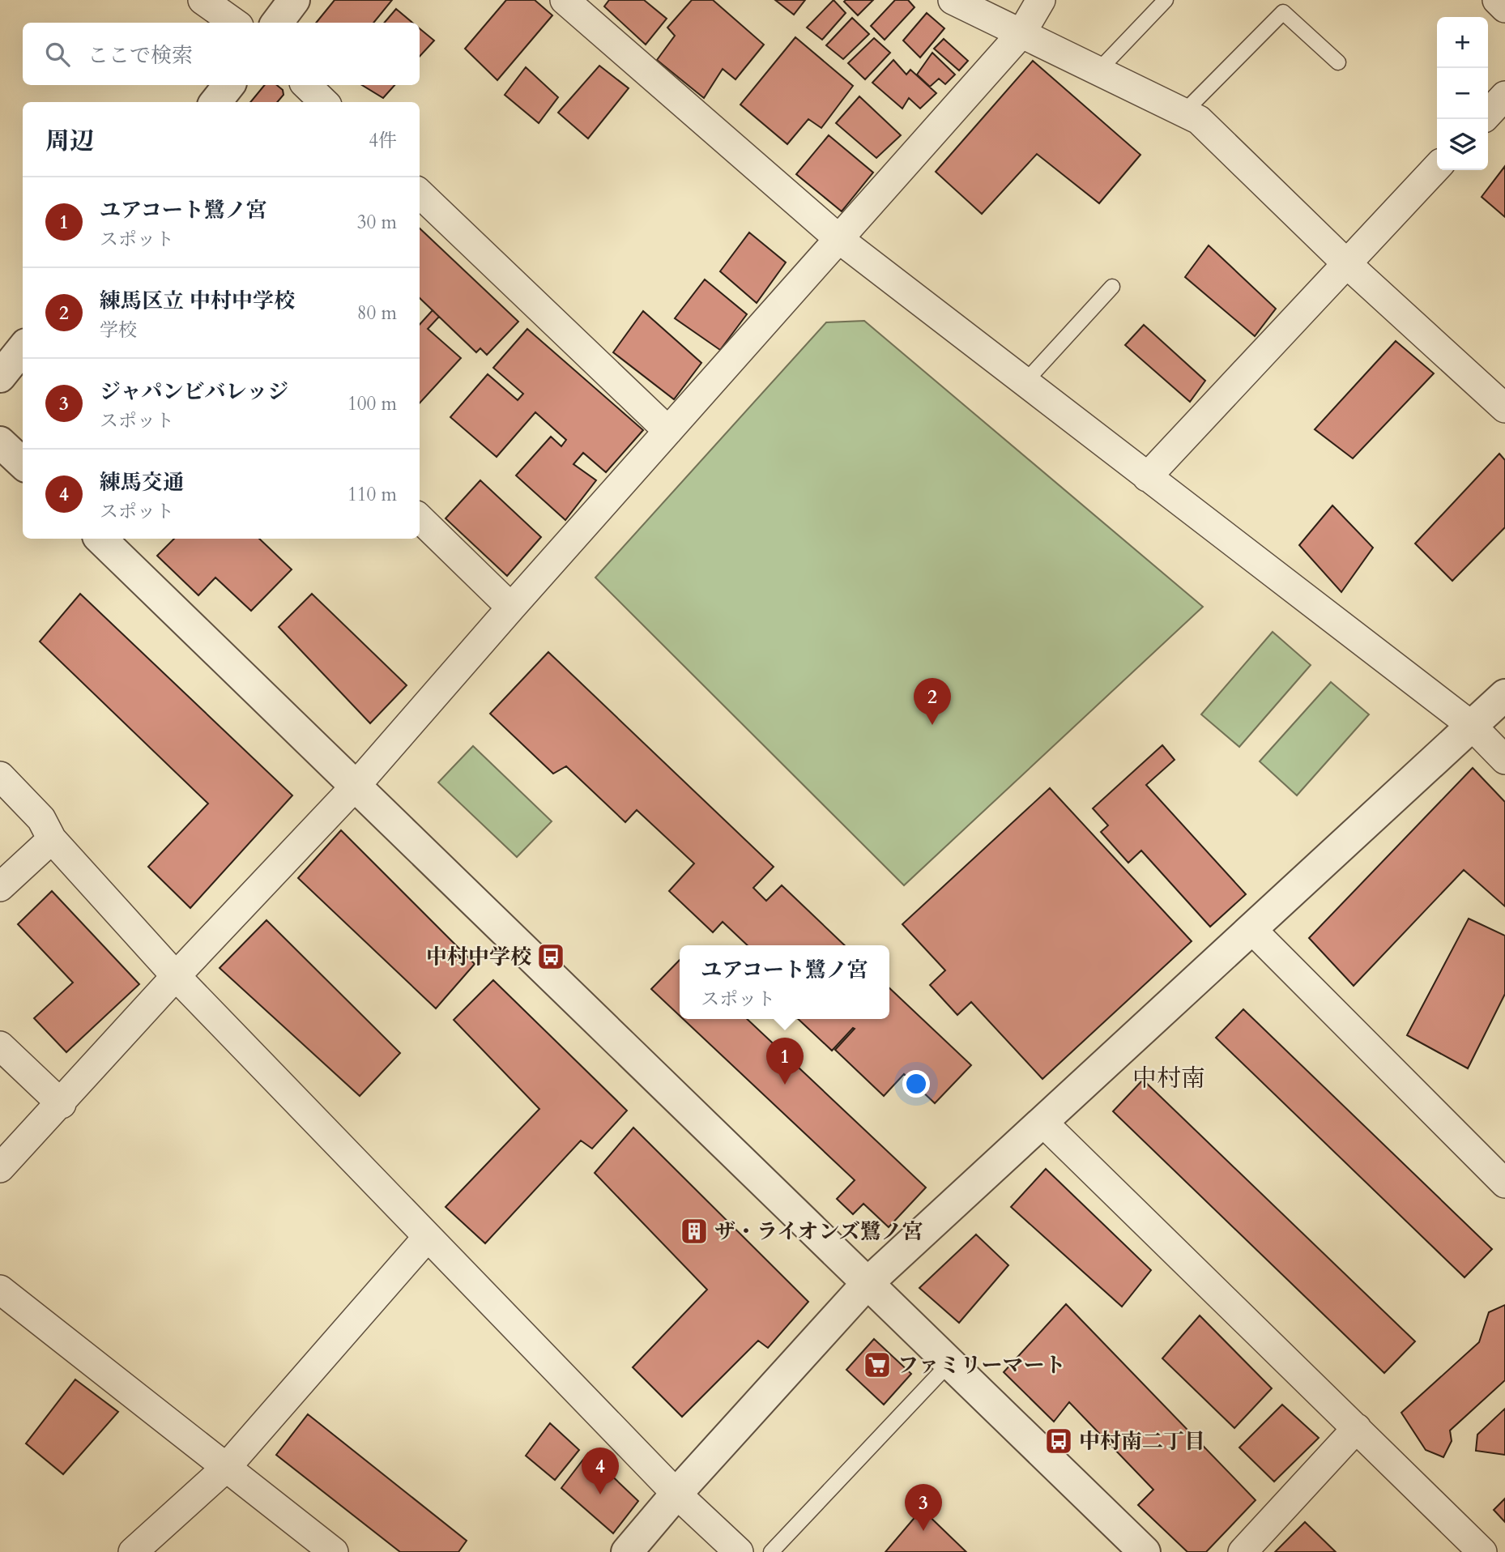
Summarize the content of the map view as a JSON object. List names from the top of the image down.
{
  "districts": ["中村南"],
  "places": {
    "bus stop": ["中村中学校", "中村南二丁目"],
    "building": ["ザ・ライオンズ鷺ノ宮"],
    "supermarket": ["ファミリーマート"]
  },
  "page": {
    "map_buttons": ["+", "−"],
    "search": "ここで検索",
    "heading": ["周辺", "4件"],
    "list": [
      {
        "mark": "1",
        "name": "ユアコート鷺ノ宮",
        "note": "スポット",
        "value": "30 m"
      },
      {
        "mark": "2",
        "name": "練馬区立 中村中学校",
        "note": "学校",
        "value": "80 m"
      },
      {
        "mark": "3",
        "name": "ジャパンビバレッジ",
        "note": "スポット",
        "value": "100 m"
      },
      {
        "mark": "4",
        "name": "練馬交通",
        "note": "スポット",
        "value": "110 m"
      }
    ],
    "pins": [
      "2",
      "1",
      "4",
      "3"
    ],
    "popup": ["ユアコート鷺ノ宮", "スポット"]
  }
}
